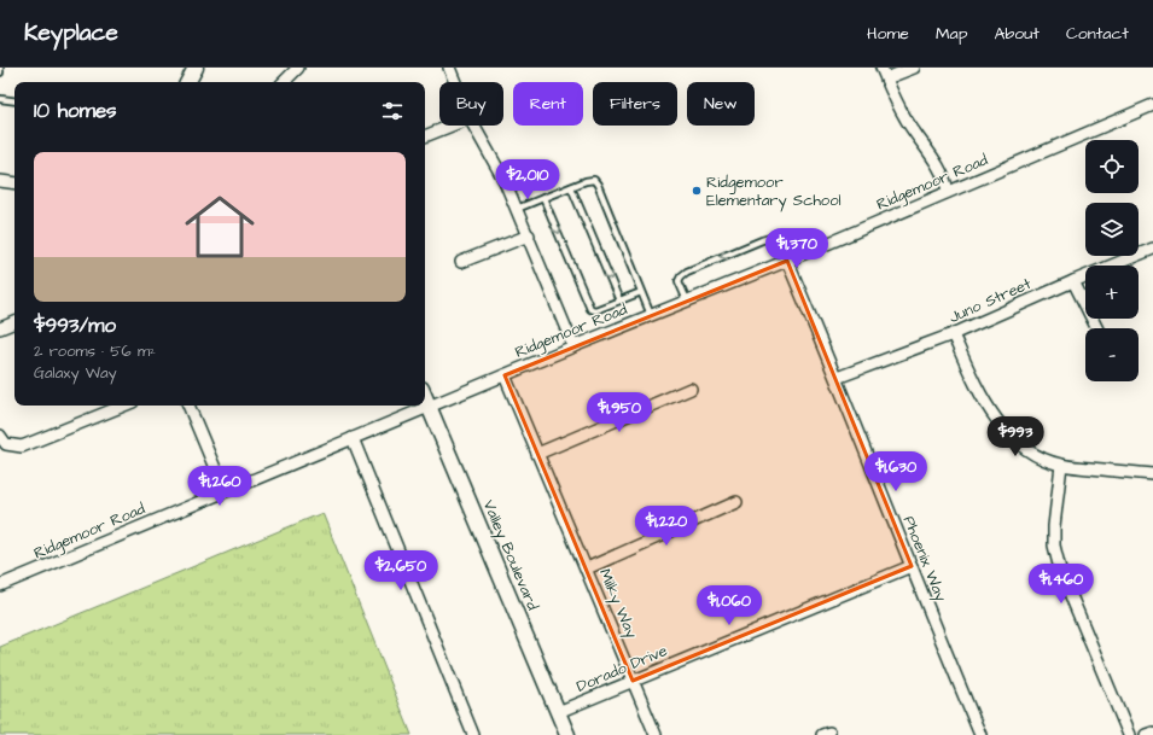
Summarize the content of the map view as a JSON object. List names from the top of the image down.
{
  "streets": {
    "street": [
      "Ridgemoor Road",
      "Juno Street",
      "Valley Boulevard",
      "Phoenix Way",
      "Milky Way",
      "Dorado Drive"
    ]
  },
  "crossings": [
    ["Ridgemoor Road", "Valley Boulevard"],
    ["Ridgemoor Road", "Phoenix Way"],
    ["Ridgemoor Road", "Milky Way"],
    ["Juno Street", "Phoenix Way"],
    ["Valley Boulevard", "Dorado Drive"],
    ["Phoenix Way", "Dorado Drive"],
    ["Milky Way", "Dorado Drive"]
  ],
  "places": ["Ridgemoor Elementary School"],
  "page": {
    "header": "Keyplace",
    "nav": [
      "Home",
      "Map",
      "About",
      "Contact"
    ],
    "chip": [
      "Buy",
      "Rent",
      "Filters",
      "New"
    ],
    "heading": "10 homes",
    "map_buttons": ["+", "−"],
    "list": [
      {
        "name": "$993/mo",
        "note": "2 rooms · 56 m² · Galaxy Way"
      }
    ],
    "price": [
      "$2,010",
      "$1,370",
      "$1,950",
      "$993",
      "$1,630",
      "$1,260",
      "$1,220",
      "$2,650",
      "$1,460",
      "$1,060"
    ]
  }
}
